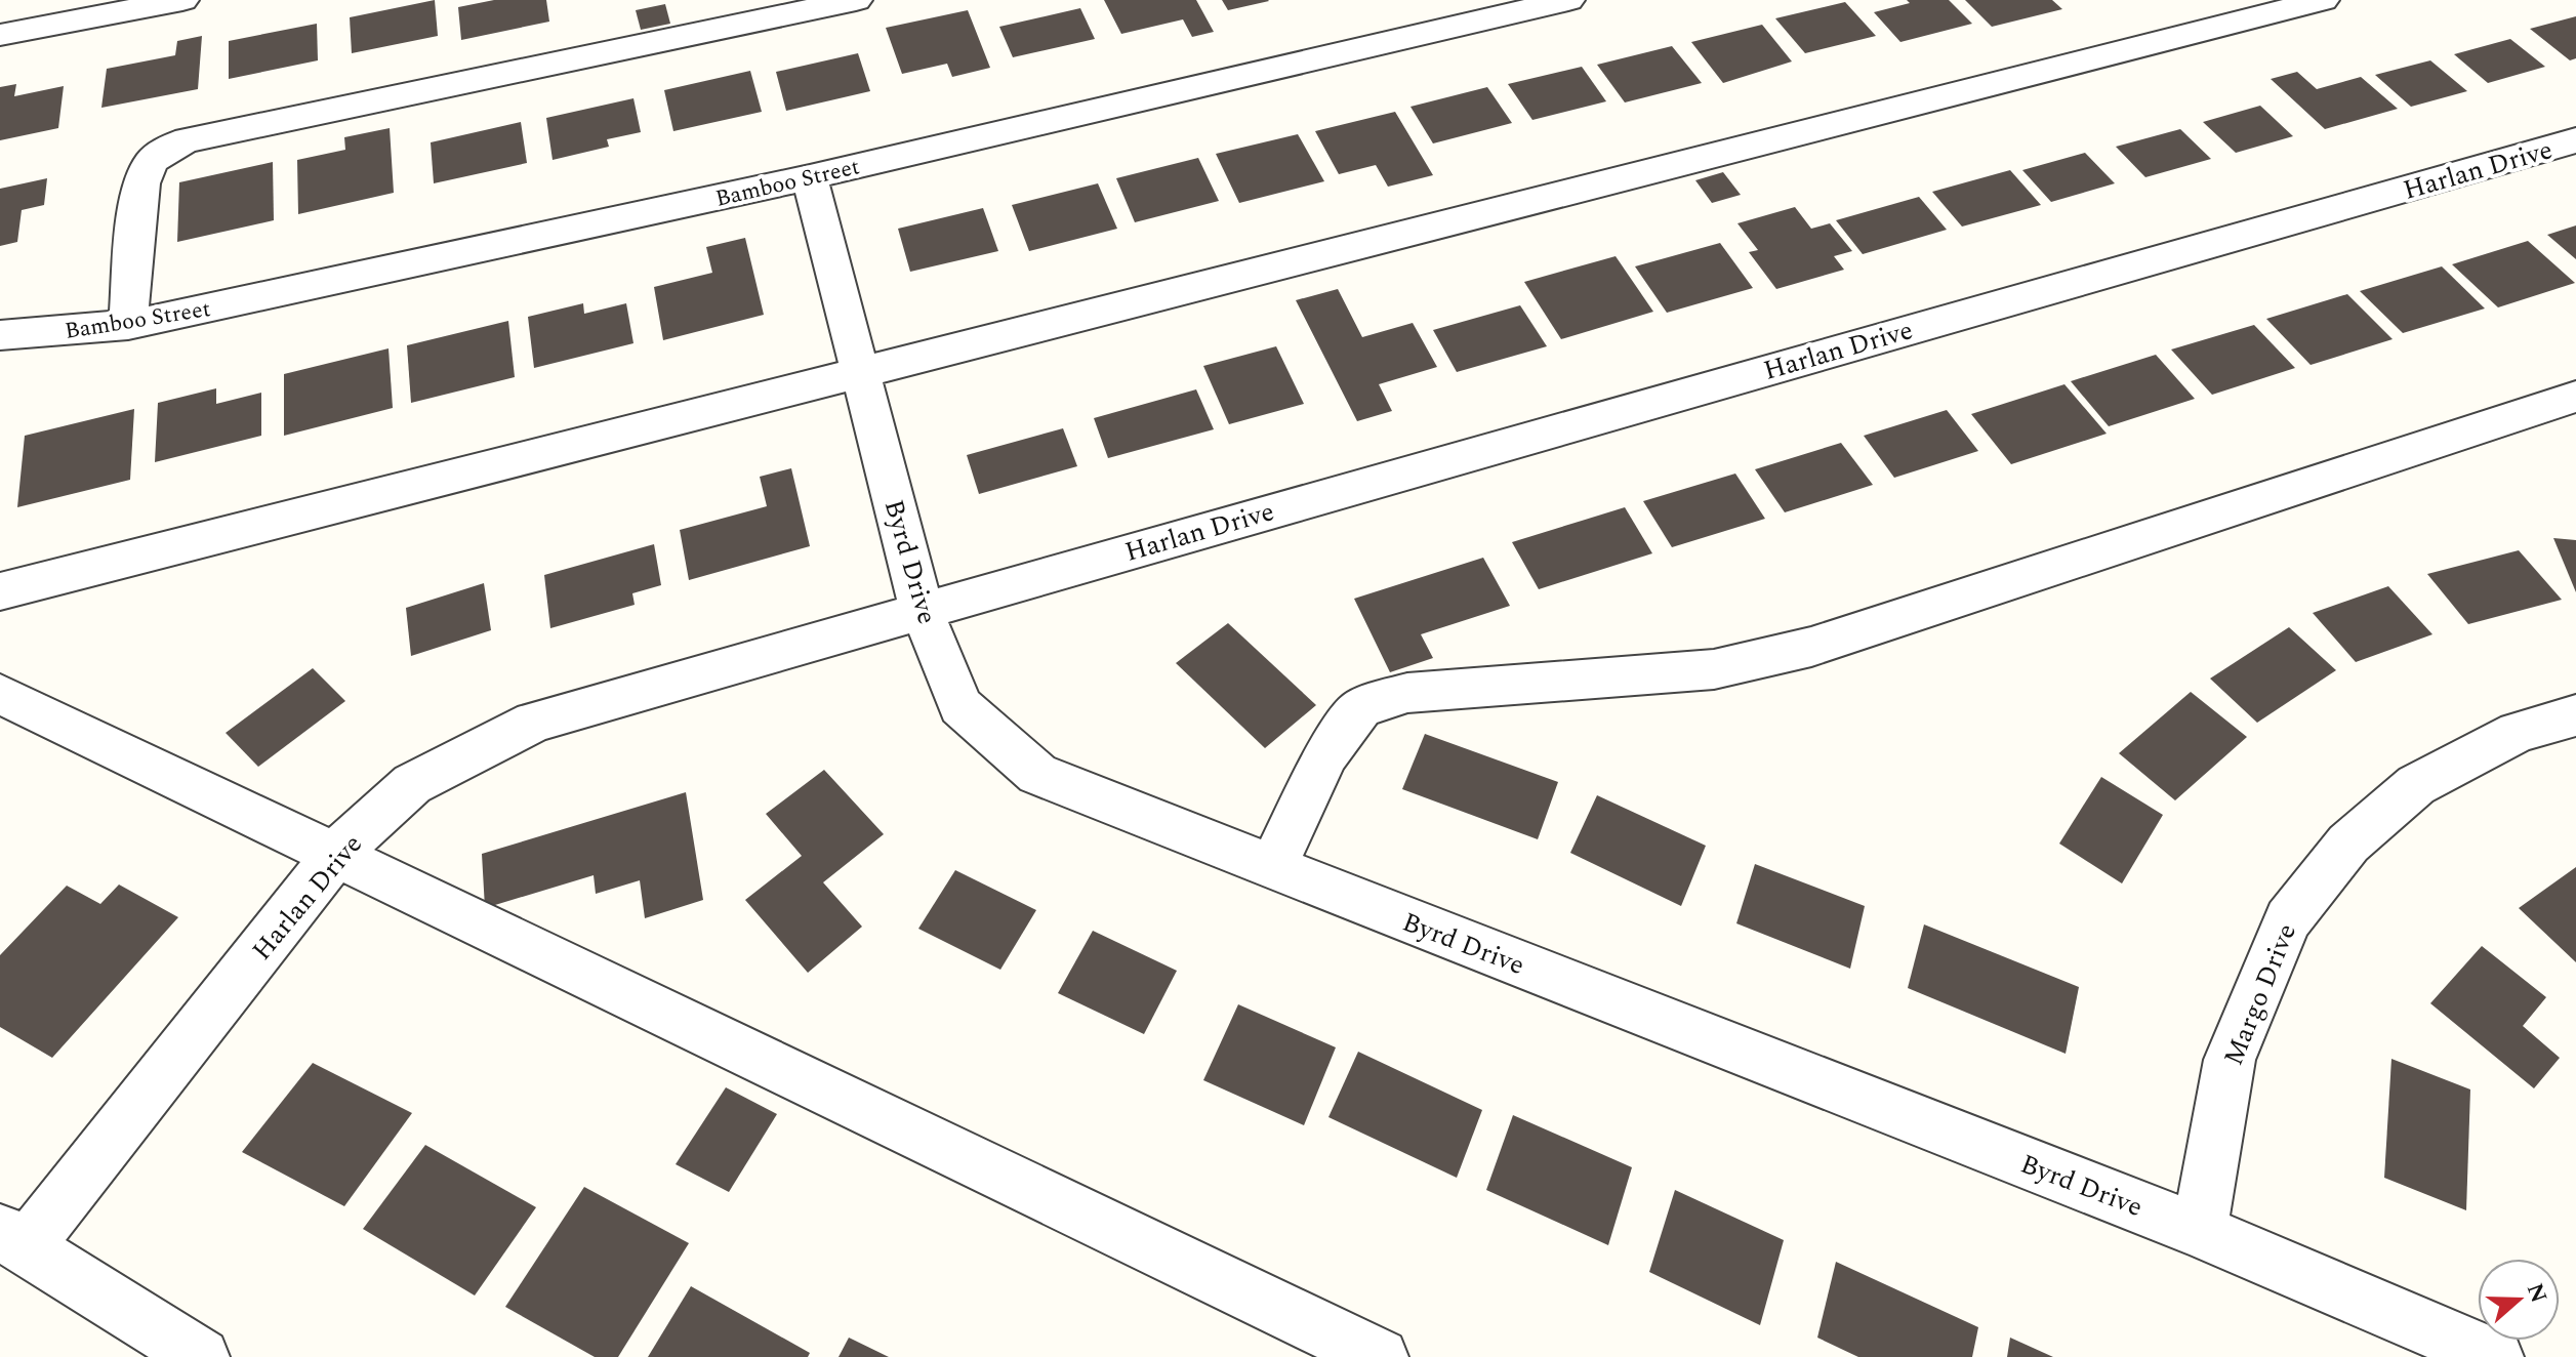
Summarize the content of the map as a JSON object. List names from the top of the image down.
{
  "streets": {
    "street": [
      "Harlan Drive",
      "Bamboo Street",
      "Byrd Drive",
      "Margo Drive"
    ]
  },
  "crossings": [
    ["Harlan Drive", "Byrd Drive"],
    ["Bamboo Street", "Byrd Drive"],
    ["Byrd Drive", "Margo Drive"]
  ],
  "north": "right"
}
